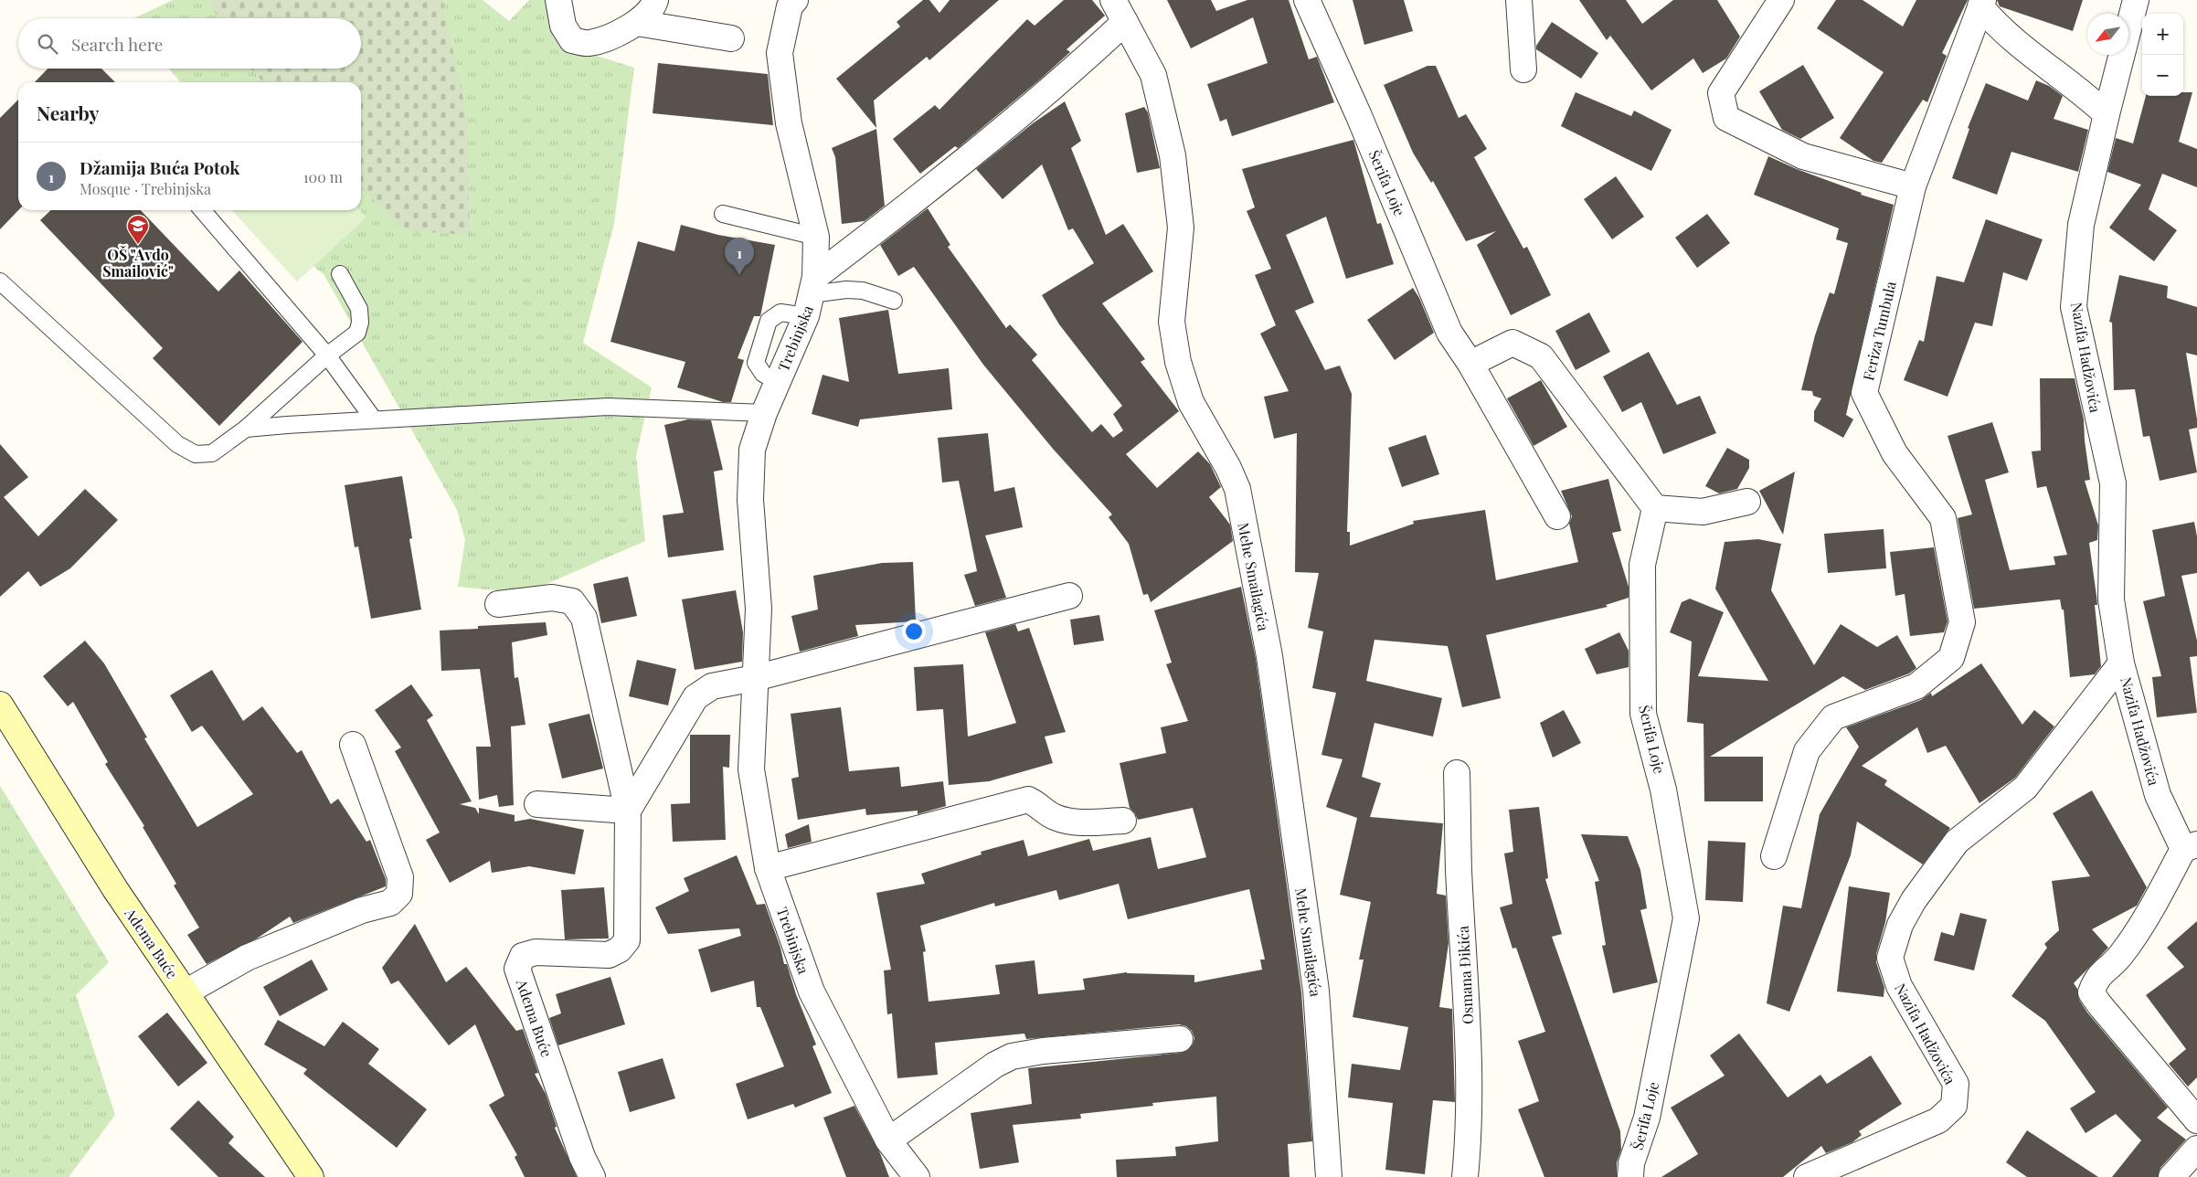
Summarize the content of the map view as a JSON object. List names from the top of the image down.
{
  "streets": {
    "street": [
      "Šerifa Loje",
      "Feriza Tumbula",
      "Trebinjska",
      "Nazifa Hadžovića",
      "Mehe Smailagića",
      "Adema Buće",
      "Osmana Đikića"
    ]
  },
  "places": {
    "school or university": ["OŠ \"Avdo Smailović\""]
  },
  "north": "bottom left",
  "page": {
    "map_buttons": ["+", "−"],
    "search": "Search here",
    "heading": "Nearby",
    "list": [
      {
        "mark": "1",
        "name": "Džamija Buća Potok",
        "note": "Mosque · Trebinjska",
        "value": "100 m"
      }
    ],
    "pins": "1"
  }
}
